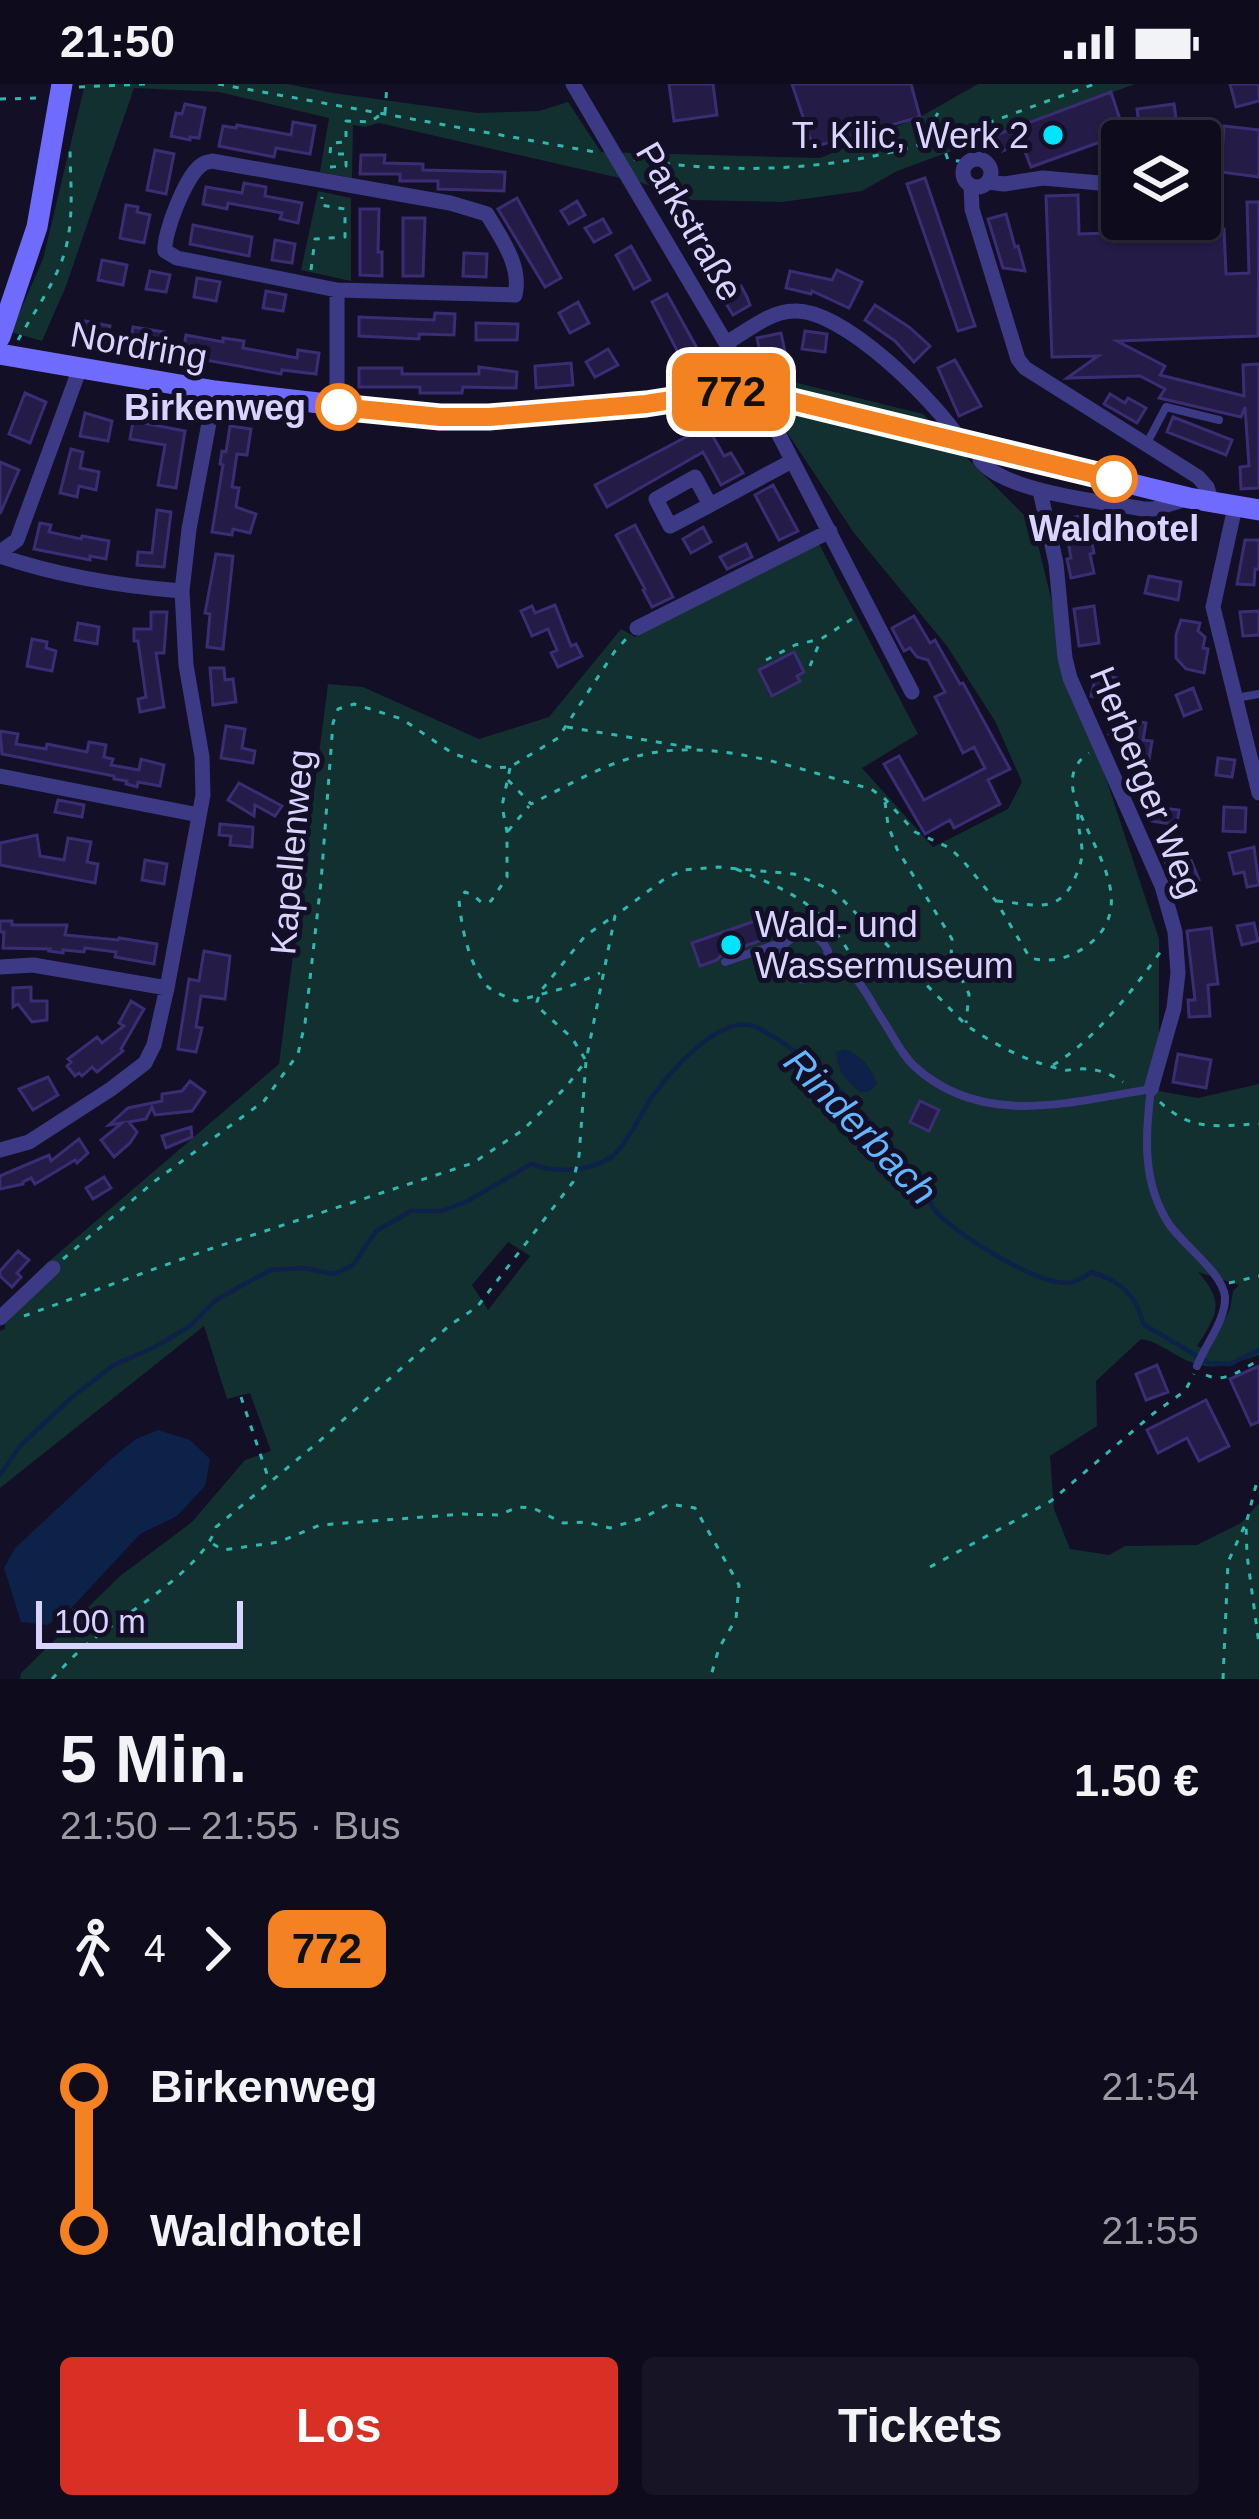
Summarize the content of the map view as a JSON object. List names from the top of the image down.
{
  "streets": {
    "street": ["Parkstraße", "Nordring", "Herberger Weg"],
    "path": ["Kapellenweg"]
  },
  "crossings": [
    ["Parkstraße", "Nordring"]
  ],
  "water": ["Rinderbach"],
  "places": [
    "T. Kilic, Werk 2",
    "Birkenweg",
    "Waldhotel",
    "Wald- und Wassermuseum"
  ],
  "lines": ["bus line 772"],
  "scale_bar": "100 m",
  "page": {
    "status": "21:50",
    "on_map": "772",
    "scale": "100 m",
    "heading": ["5 Min.", "21:50 – 21:55 · Bus", "1.50 €"],
    "legs": ["4", "772"],
    "list": [
      {
        "name": "Birkenweg",
        "value": "21:54"
      },
      {
        "name": "Waldhotel",
        "value": "21:55"
      }
    ],
    "buttons": ["Los", "Tickets"]
  }
}
